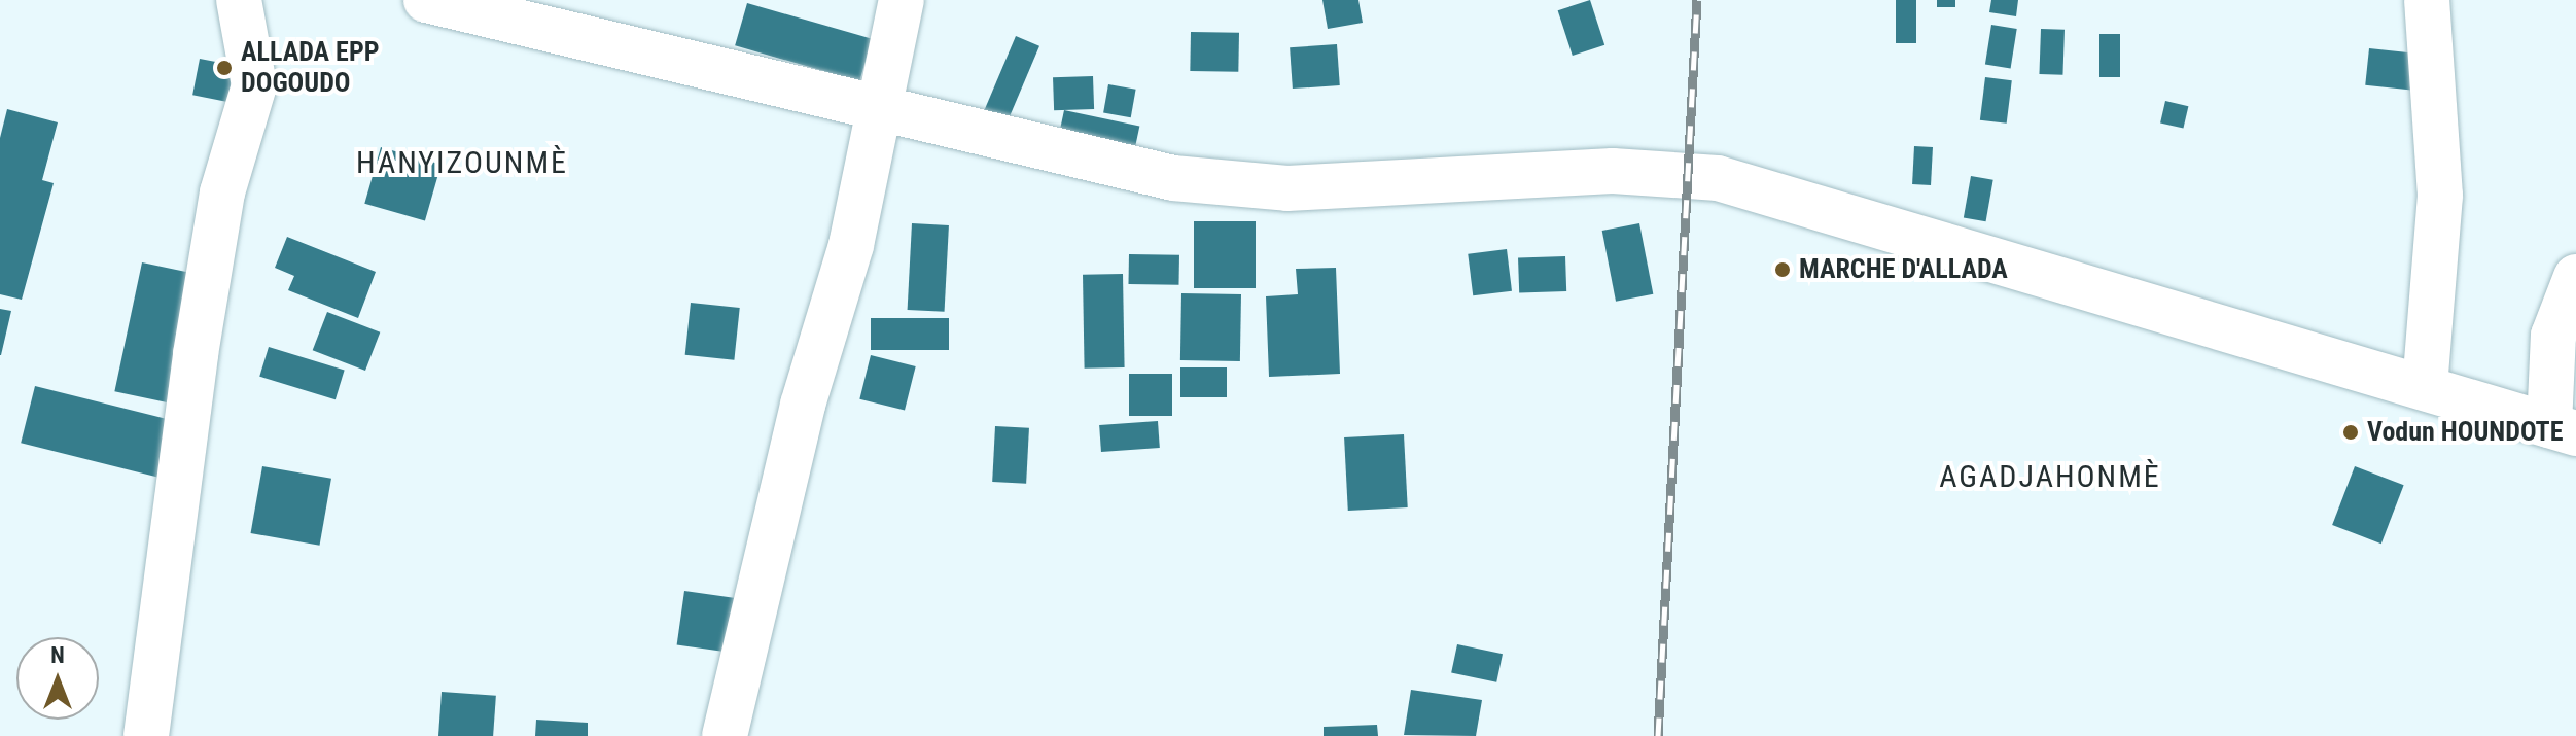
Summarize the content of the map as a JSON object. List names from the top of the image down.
{
  "districts": ["HANYIZOUNMÈ", "AGADJAHONMÈ"],
  "places": ["ALLADA EPP DOGOUDO", "MARCHE D'ALLADA", "Vodun HOUNDOTE"],
  "north": "top"
}
